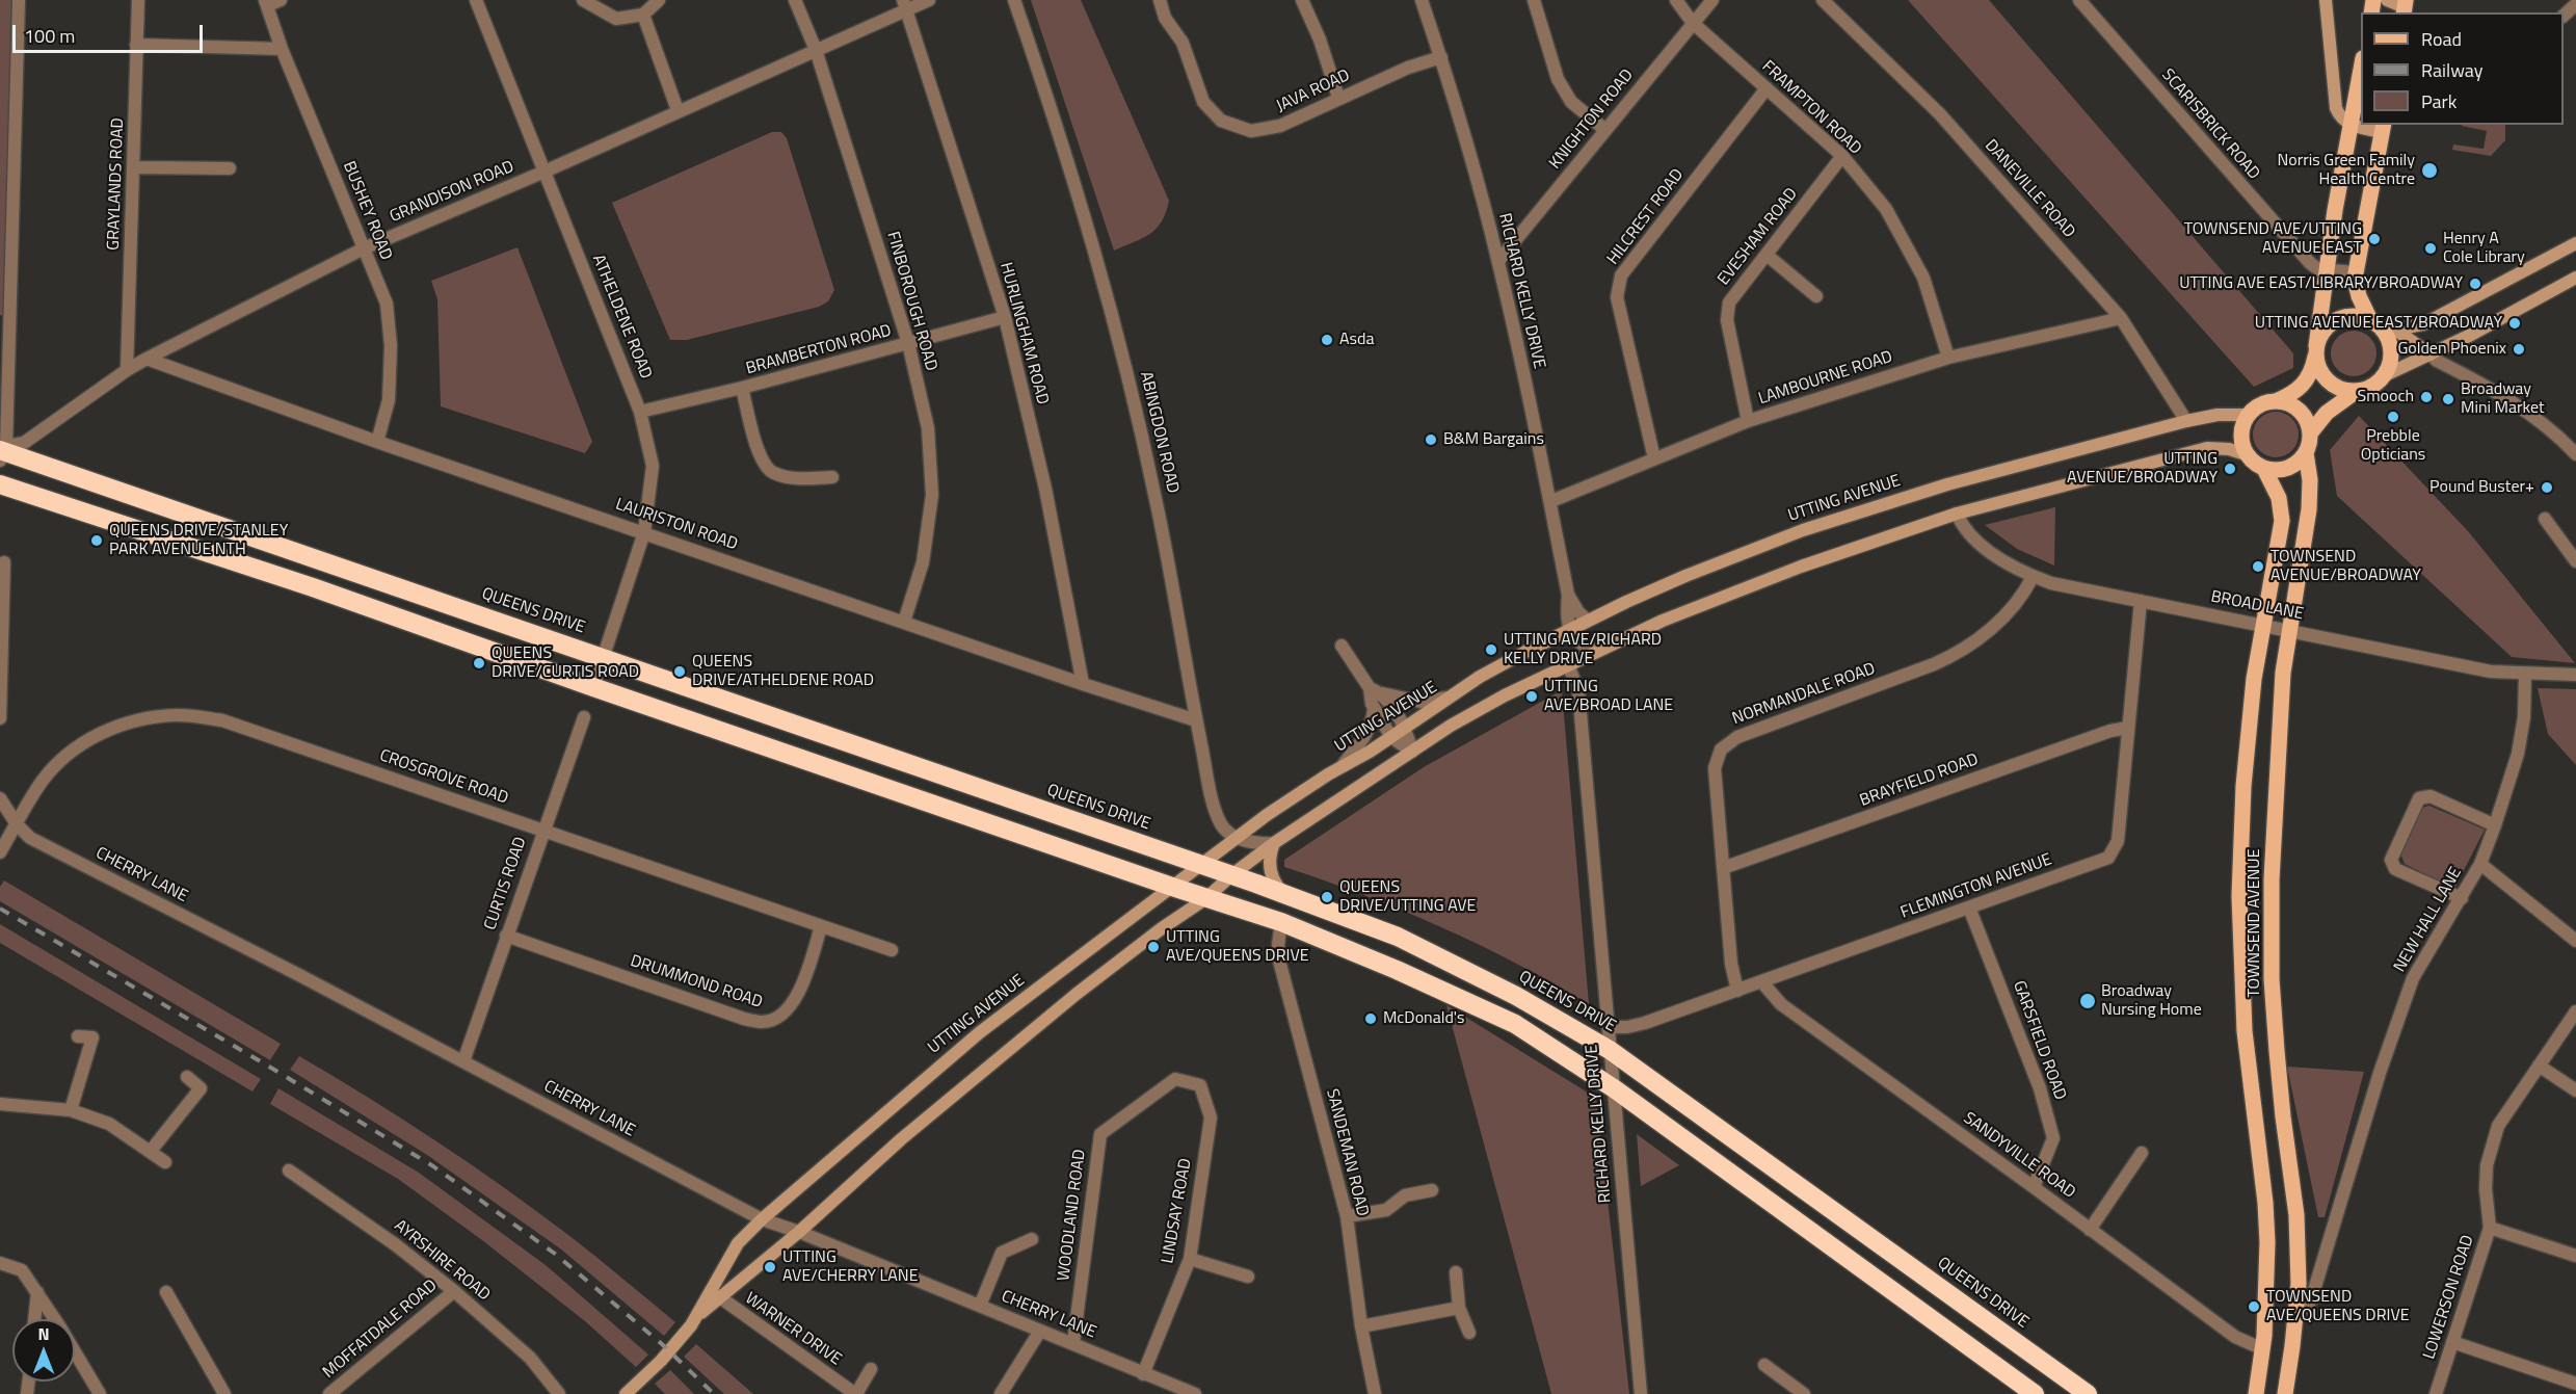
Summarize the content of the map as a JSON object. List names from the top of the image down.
{
  "streets": {
    "highway": ["QUEENS DRIVE"],
    "main road": ["TOWNSEND AVENUE"],
    "street": [
      "JAVA ROAD",
      "FRAMPTON ROAD",
      "KNIGHTON ROAD",
      "SCARISBRICK ROAD",
      "GRAYLANDS ROAD",
      "DANEVILLE ROAD",
      "GRANDISON ROAD",
      "BUSHEY ROAD",
      "HILCREST ROAD",
      "EVESHAM ROAD",
      "RICHARD KELLY DRIVE",
      "FINBOROUGH ROAD",
      "ATHELDENE ROAD",
      "HURLINGHAM ROAD",
      "BRAMBERTON ROAD",
      "LAMBOURNE ROAD",
      "ABINGDON ROAD",
      "UTTING AVENUE",
      "LAURISTON ROAD",
      "BROAD LANE",
      "NORMANDALE ROAD",
      "CROSGROVE ROAD",
      "BRAYFIELD ROAD",
      "CHERRY LANE",
      "CURTIS ROAD",
      "FLEMINGTON AVENUE",
      "NEW HALL LANE",
      "DRUMMOND ROAD",
      "GARSFIELD ROAD",
      "SANDEMAN ROAD",
      "SANDYVILLE ROAD",
      "LINDSAY ROAD",
      "WOODLAND ROAD",
      "AYRSHIRE ROAD",
      "LOWERSON ROAD",
      "MOFFATDALE ROAD",
      "WARNER DRIVE"
    ]
  },
  "crossings": [
    ["JAVA ROAD", "RICHARD KELLY DRIVE"],
    ["FRAMPTON ROAD", "KNIGHTON ROAD"],
    ["FRAMPTON ROAD", "HILCREST ROAD"],
    ["FRAMPTON ROAD", "EVESHAM ROAD"],
    ["FRAMPTON ROAD", "LAMBOURNE ROAD"],
    ["KNIGHTON ROAD", "RICHARD KELLY DRIVE"],
    ["GRAYLANDS ROAD", "GRANDISON ROAD"],
    ["DANEVILLE ROAD", "LAMBOURNE ROAD"],
    ["DANEVILLE ROAD", "UTTING AVENUE"],
    ["GRANDISON ROAD", "BUSHEY ROAD"],
    ["GRANDISON ROAD", "FINBOROUGH ROAD"],
    ["GRANDISON ROAD", "ATHELDENE ROAD"],
    ["GRANDISON ROAD", "HURLINGHAM ROAD"],
    ["GRANDISON ROAD", "LAURISTON ROAD"],
    ["GRANDISON ROAD", "QUEENS DRIVE"],
    ["BUSHEY ROAD", "LAURISTON ROAD"],
    ["HILCREST ROAD", "LAMBOURNE ROAD"],
    ["EVESHAM ROAD", "LAMBOURNE ROAD"],
    ["RICHARD KELLY DRIVE", "LAMBOURNE ROAD"],
    ["RICHARD KELLY DRIVE", "UTTING AVENUE"],
    ["RICHARD KELLY DRIVE", "QUEENS DRIVE"],
    ["RICHARD KELLY DRIVE", "FLEMINGTON AVENUE"],
    ["FINBOROUGH ROAD", "BRAMBERTON ROAD"],
    ["FINBOROUGH ROAD", "LAURISTON ROAD"],
    ["ATHELDENE ROAD", "BRAMBERTON ROAD"],
    ["ATHELDENE ROAD", "LAURISTON ROAD"],
    ["ATHELDENE ROAD", "QUEENS DRIVE"],
    ["HURLINGHAM ROAD", "BRAMBERTON ROAD"],
    ["HURLINGHAM ROAD", "LAURISTON ROAD"],
    ["ABINGDON ROAD", "UTTING AVENUE"],
    ["ABINGDON ROAD", "LAURISTON ROAD"],
    ["UTTING AVENUE", "BROAD LANE"],
    ["UTTING AVENUE", "QUEENS DRIVE"],
    ["UTTING AVENUE", "CHERRY LANE"],
    ["UTTING AVENUE", "TOWNSEND AVENUE"],
    ["UTTING AVENUE", "WARNER DRIVE"],
    ["BROAD LANE", "NORMANDALE ROAD"],
    ["BROAD LANE", "FLEMINGTON AVENUE"],
    ["BROAD LANE", "NEW HALL LANE"],
    ["BROAD LANE", "TOWNSEND AVENUE"],
    ["NORMANDALE ROAD", "BRAYFIELD ROAD"],
    ["NORMANDALE ROAD", "FLEMINGTON AVENUE"],
    ["CROSGROVE ROAD", "CHERRY LANE"],
    ["CROSGROVE ROAD", "CURTIS ROAD"],
    ["CROSGROVE ROAD", "DRUMMOND ROAD"],
    ["BRAYFIELD ROAD", "FLEMINGTON AVENUE"],
    ["CHERRY LANE", "CURTIS ROAD"],
    ["CHERRY LANE", "LINDSAY ROAD"],
    ["CHERRY LANE", "WOODLAND ROAD"],
    ["CURTIS ROAD", "DRUMMOND ROAD"],
    ["FLEMINGTON AVENUE", "GARSFIELD ROAD"],
    ["FLEMINGTON AVENUE", "SANDYVILLE ROAD"],
    ["NEW HALL LANE", "TOWNSEND AVENUE"],
    ["TOWNSEND AVENUE", "SANDYVILLE ROAD"],
    ["GARSFIELD ROAD", "SANDYVILLE ROAD"],
    ["LINDSAY ROAD", "WOODLAND ROAD"],
    ["AYRSHIRE ROAD", "MOFFATDALE ROAD"]
  ],
  "places": [
    "Norris Green Family Health Centre",
    "TOWNSEND AVE/UTTING AVENUE EAST",
    "Henry A Cole Library",
    "UTTING AVE EAST/LIBRARY/BROADWAY",
    "UTTING AVENUE EAST/BROADWAY",
    "Asda",
    "Golden Phoenix",
    "Smooch",
    "Broadway Mini Market",
    "Prebble Opticians",
    "B&M Bargains",
    "UTTING AVENUE/BROADWAY",
    "Pound Buster+",
    "QUEENS DRIVE/STANLEY PARK AVENUE NTH",
    "TOWNSEND AVENUE/BROADWAY",
    "UTTING AVE/RICHARD KELLY DRIVE",
    "QUEENS DRIVE/CURTIS ROAD",
    "QUEENS DRIVE/ATHELDENE ROAD",
    "UTTING AVE/BROAD LANE",
    "QUEENS DRIVE/UTTING AVE",
    "UTTING AVE/QUEENS DRIVE",
    "Broadway Nursing Home",
    "McDonald's",
    "UTTING AVE/CHERRY LANE",
    "TOWNSEND AVE/QUEENS DRIVE"
  ],
  "legend": ["Road", "Railway", "Park"],
  "scale_bar": "100 m",
  "north": "top"
}
